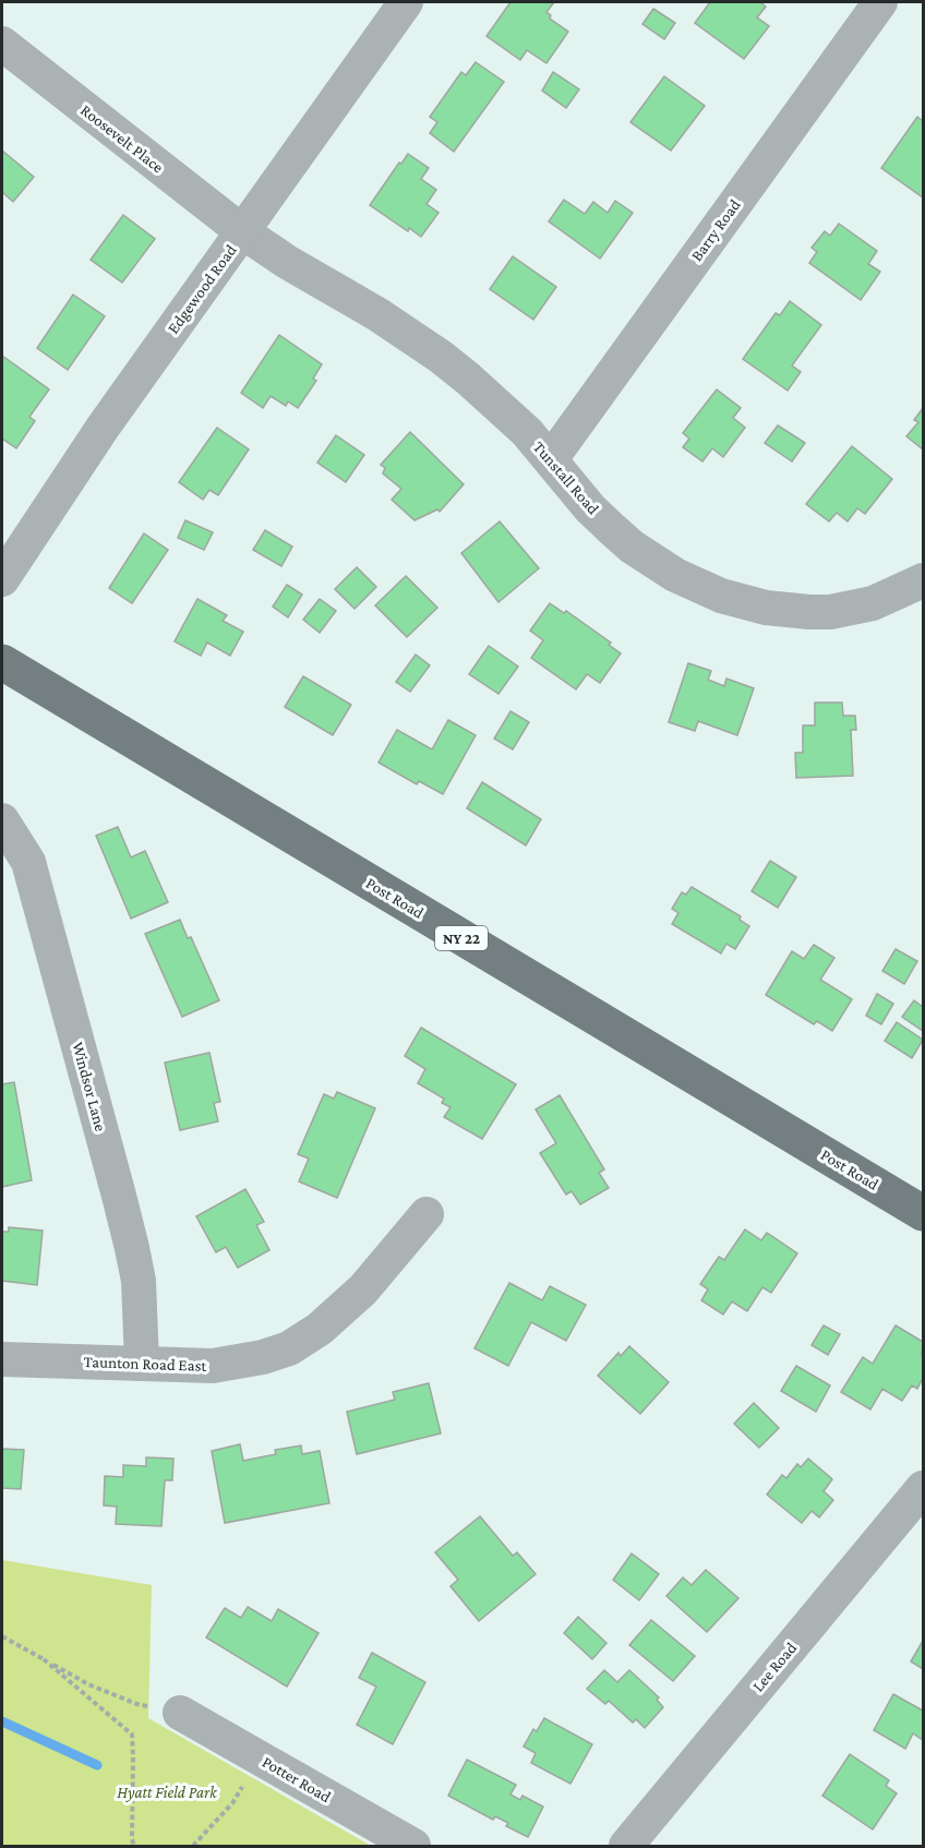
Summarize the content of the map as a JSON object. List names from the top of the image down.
{
  "streets": {
    "main road": ["Post Road", "NY 22"],
    "street": [
      "Roosevelt Place",
      "Barry Road",
      "Edgewood Road",
      "Tunstall Road",
      "Windsor Lane",
      "Taunton Road East",
      "Lee Road",
      "Potter Road"
    ]
  },
  "crossings": [
    ["Roosevelt Place", "Edgewood Road"],
    ["Roosevelt Place", "Tunstall Road"],
    ["Barry Road", "Tunstall Road"],
    ["Edgewood Road", "Tunstall Road"],
    ["Windsor Lane", "Taunton Road East"]
  ],
  "parks": ["Hyatt Field Park"]
}
